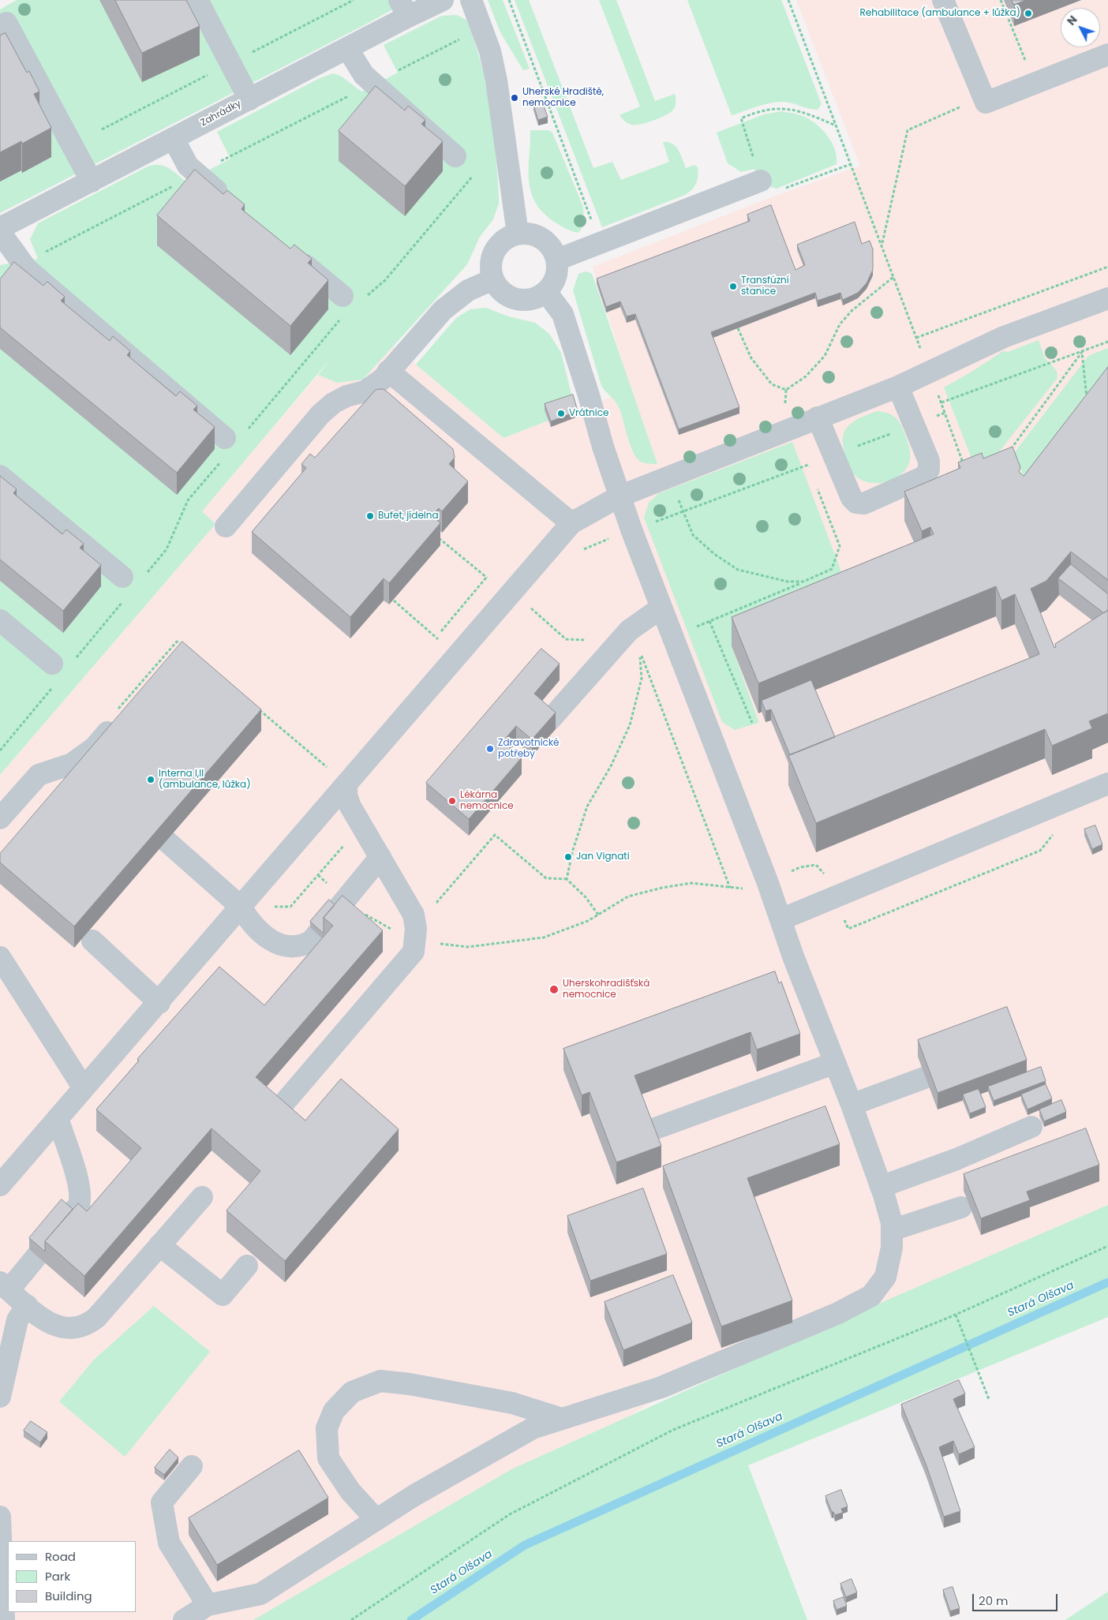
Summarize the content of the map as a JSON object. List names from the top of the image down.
{
  "streets": {
    "street": ["Zahrádky"]
  },
  "water": ["Stará Olšava"],
  "places": [
    "Rehabilitace (ambulance + lůžka)",
    "Uherské Hradiště, nemocnice",
    "Transfúzní stanice",
    "Vrátnice",
    "Bufet, jídelna",
    "Zdravotnické potřeby",
    "Interna I,II (ambulance, lůžka)",
    "Lékárna nemocnice",
    "Jan Vignati",
    "Uherskohradišťská nemocnice"
  ],
  "legend": ["Road", "Park", "Building"],
  "scale_bar": "20 m",
  "north": "top left"
}
